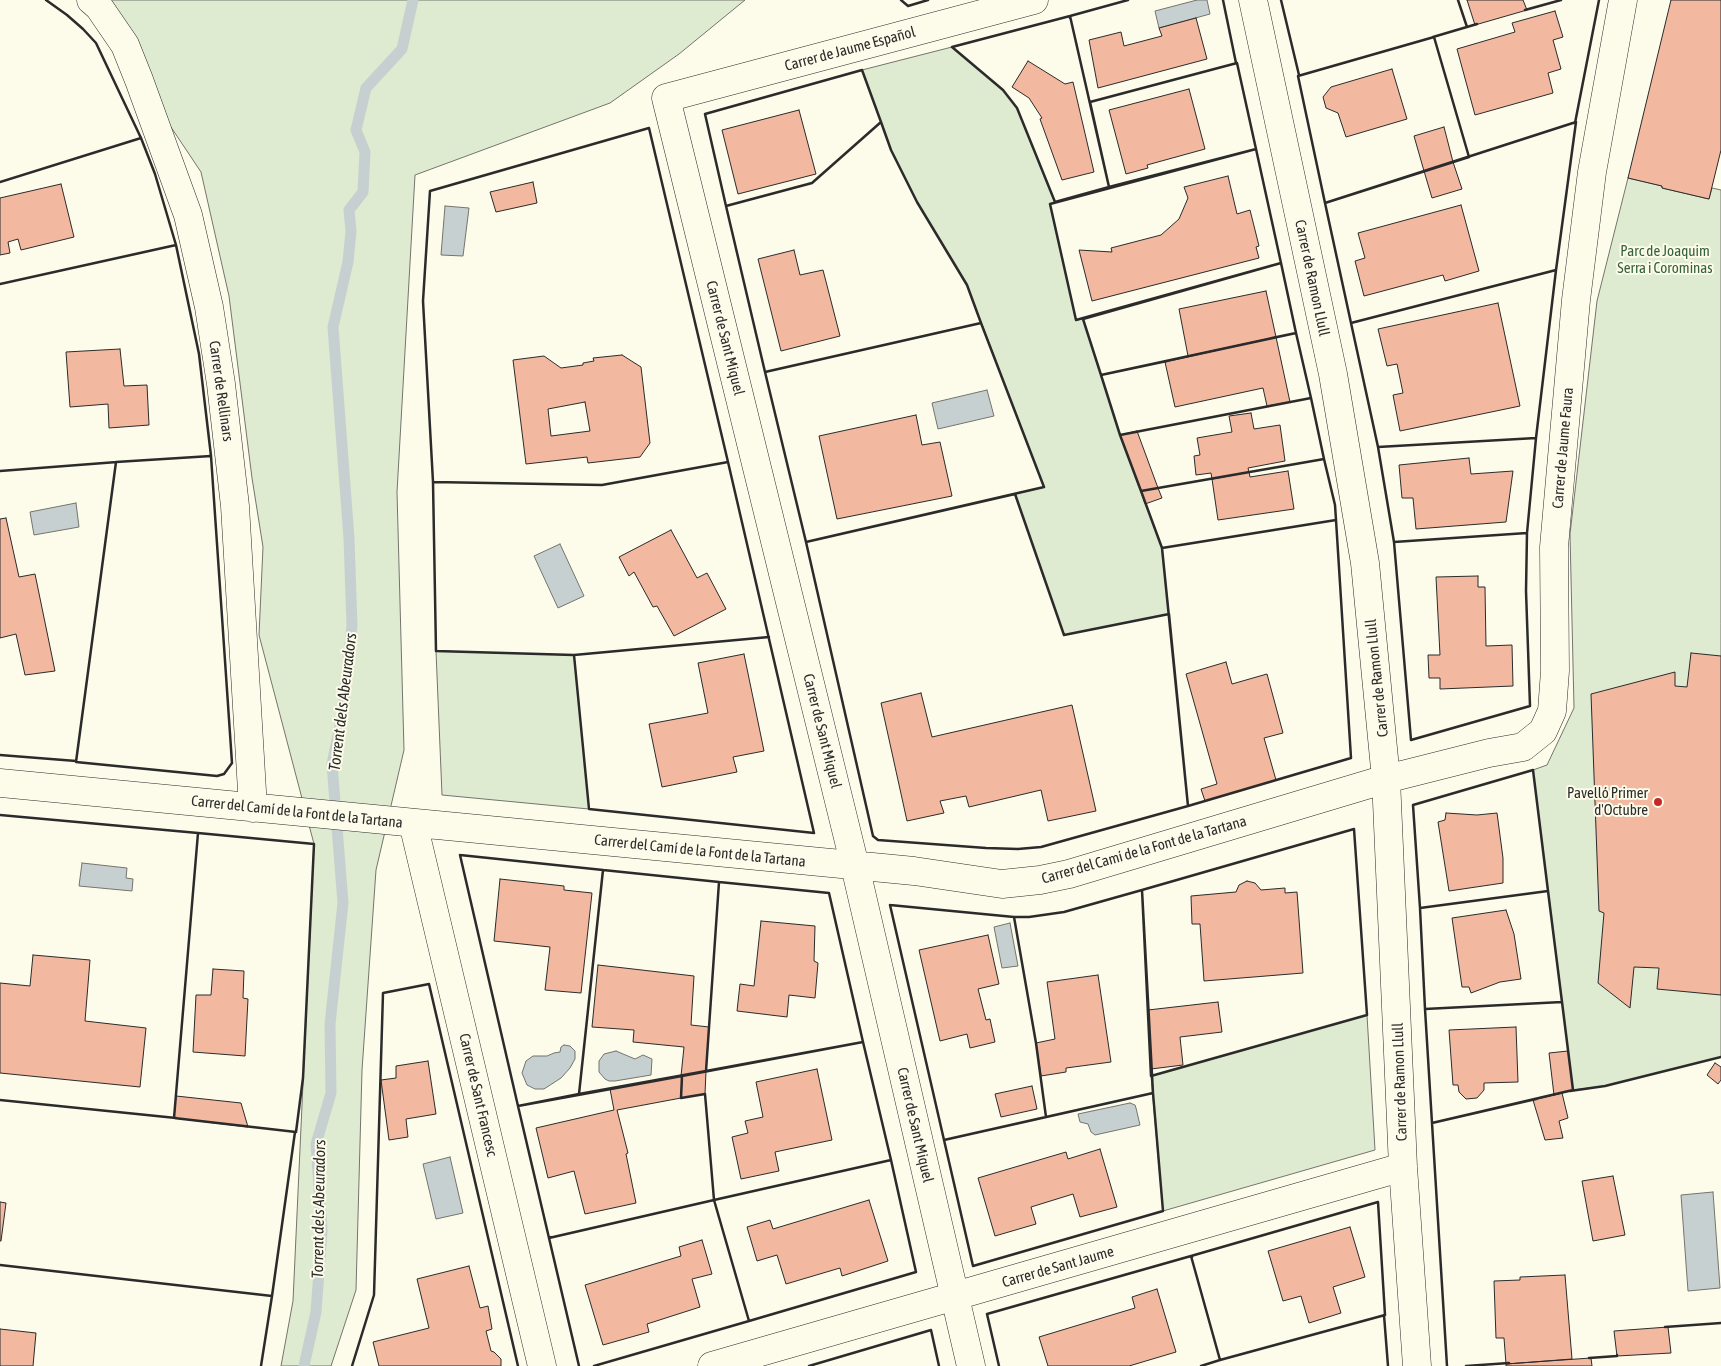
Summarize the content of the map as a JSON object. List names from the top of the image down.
{
  "streets": {
    "street": [
      "Carrer de Jaume Español",
      "Carrer de Ramon Llull",
      "Carrer de Sant Miquel",
      "Carrer de Rellinars",
      "Carrer de Jaume Faura",
      "Carrer del Camí de la Font de la Tartana",
      "Carrer de Sant Francesc",
      "Carrer de Sant Jaume"
    ]
  },
  "crossings": [
    ["Carrer de Jaume Español", "Carrer de Sant Miquel"],
    ["Carrer de Ramon Llull", "Carrer de Jaume Faura"],
    ["Carrer de Ramon Llull", "Carrer del Camí de la Font de la Tartana"],
    ["Carrer de Ramon Llull", "Carrer de Sant Jaume"],
    ["Carrer de Sant Miquel", "Carrer del Camí de la Font de la Tartana"],
    ["Carrer de Sant Miquel", "Carrer de Sant Jaume"],
    ["Carrer de Rellinars", "Carrer del Camí de la Font de la Tartana"],
    ["Carrer de Jaume Faura", "Carrer del Camí de la Font de la Tartana"],
    ["Carrer del Camí de la Font de la Tartana", "Carrer de Sant Francesc"]
  ],
  "water": ["Torrent dels Abeuradors"],
  "parks": ["Parc de Joaquim Serra i Corominas"],
  "places": ["Pavelló Primer d'Octubre"]
}
